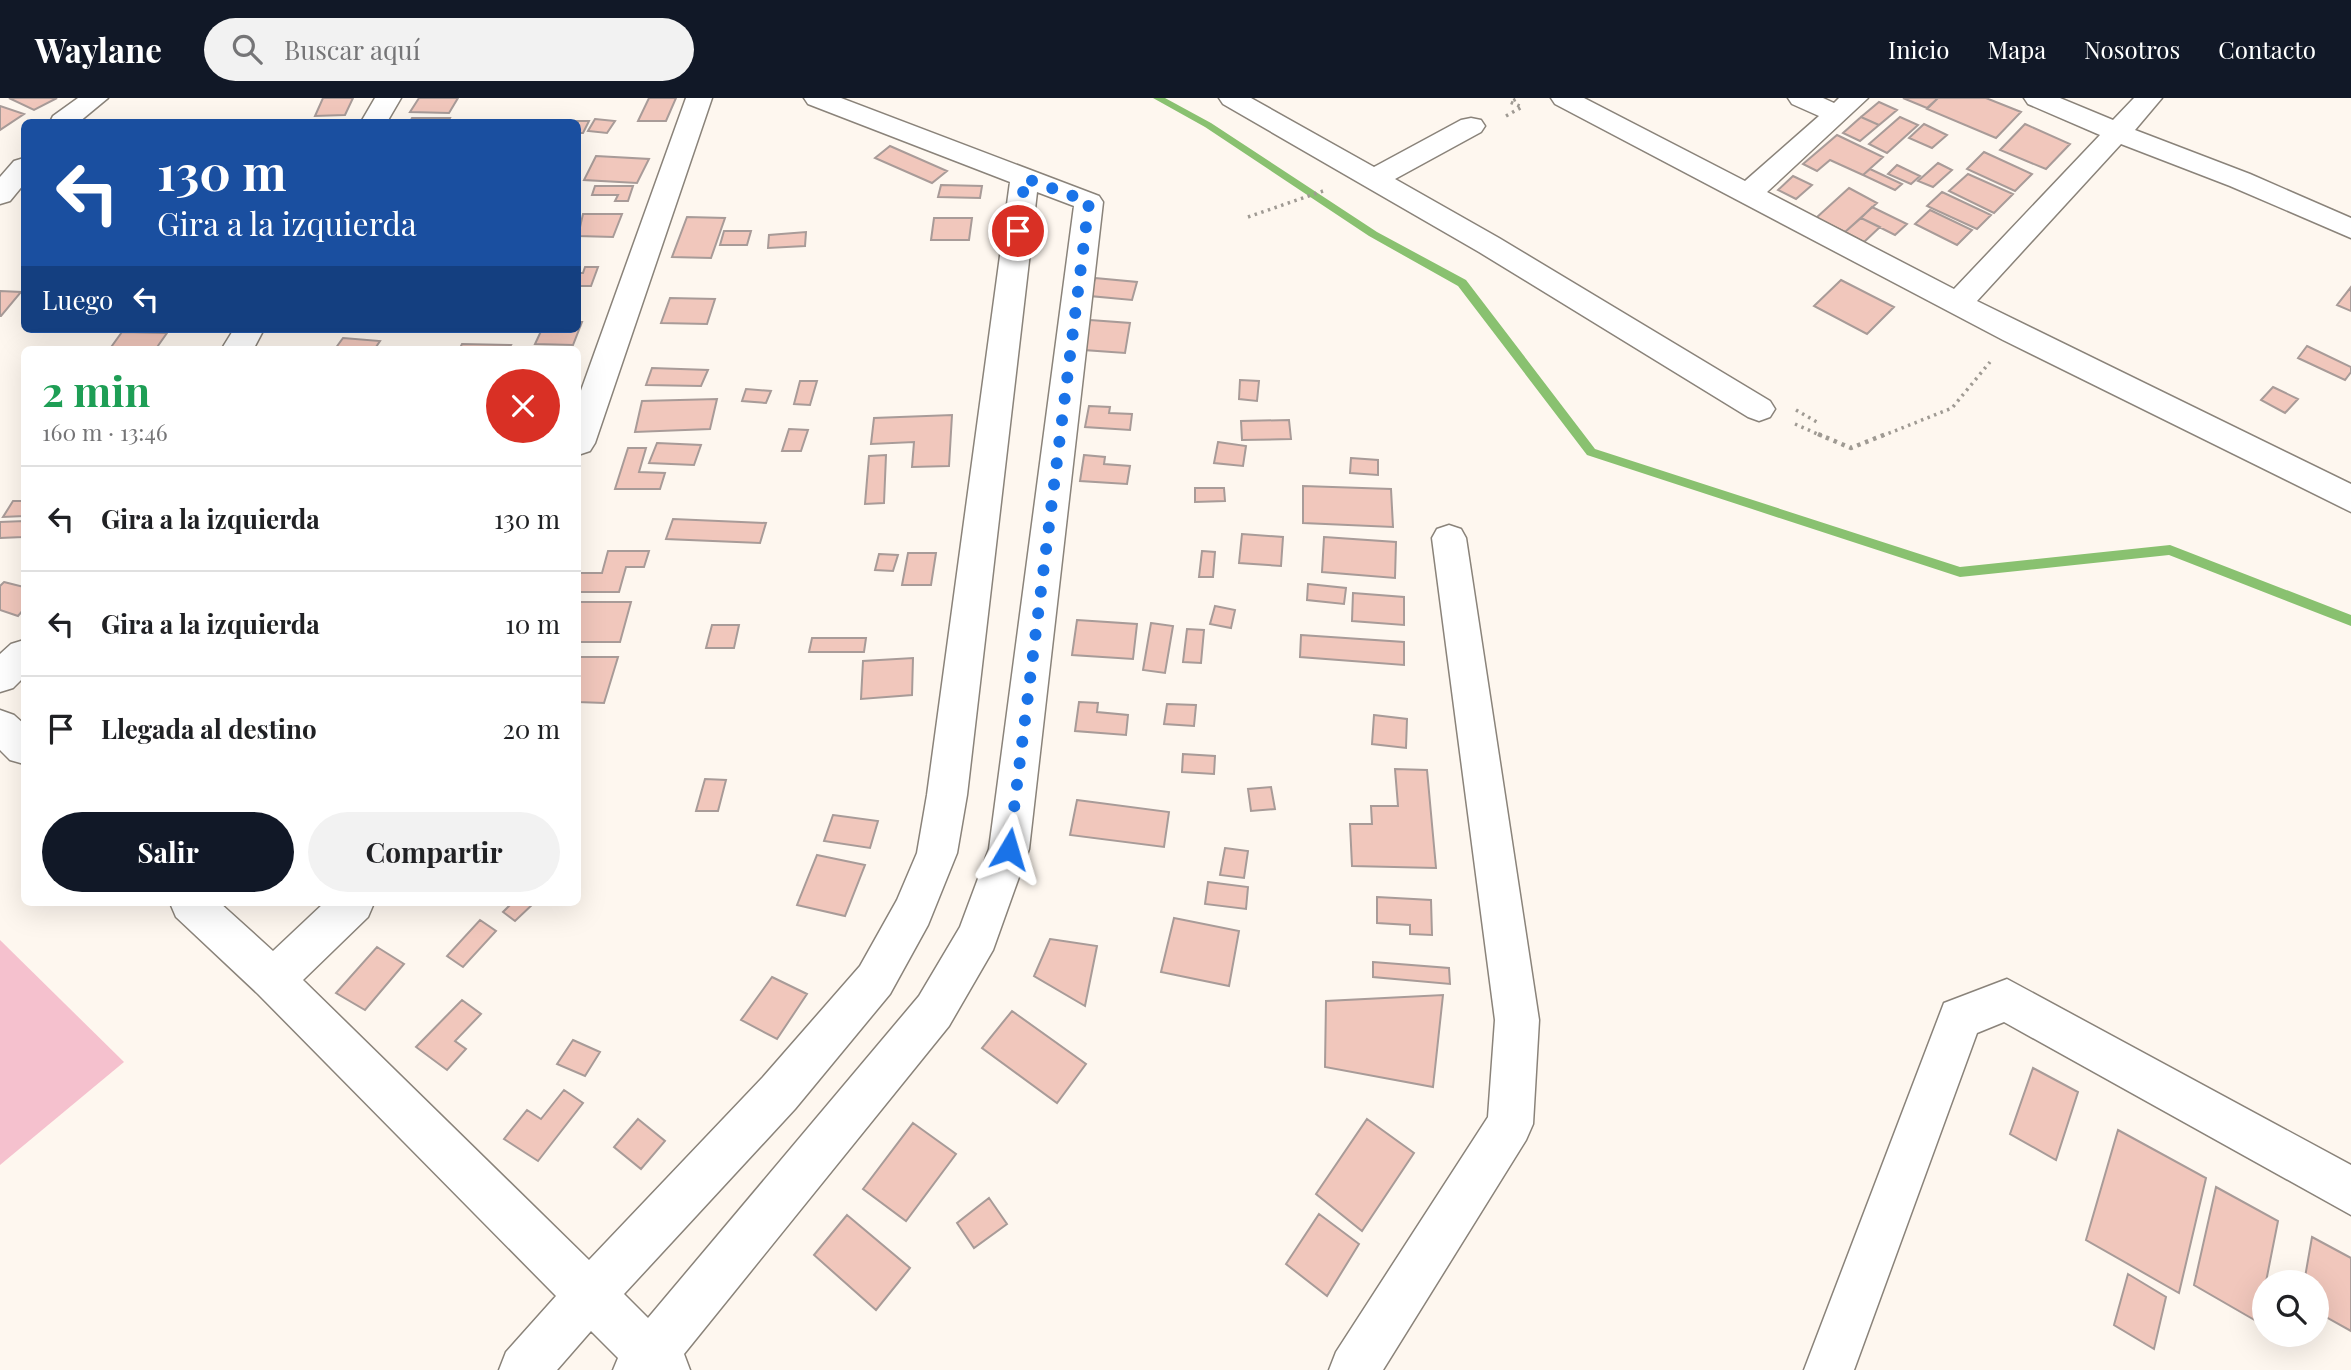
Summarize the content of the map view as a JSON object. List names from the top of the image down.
{
  "page": {
    "header": "Waylane",
    "search": "Buscar aquí",
    "nav": [
      "Inicio",
      "Mapa",
      "Nosotros",
      "Contacto"
    ],
    "turn": ["130 m", "Gira a la izquierda"],
    "then": "Luego",
    "heading": ["2 min", "160 m · 13:46"],
    "list": [
      {
        "name": "Gira a la izquierda",
        "value": "130 m"
      },
      {
        "name": "Gira a la izquierda",
        "value": "10 m"
      },
      {
        "name": "Llegada al destino",
        "value": "20 m"
      }
    ],
    "buttons": ["Salir", "Compartir"]
  }
}
